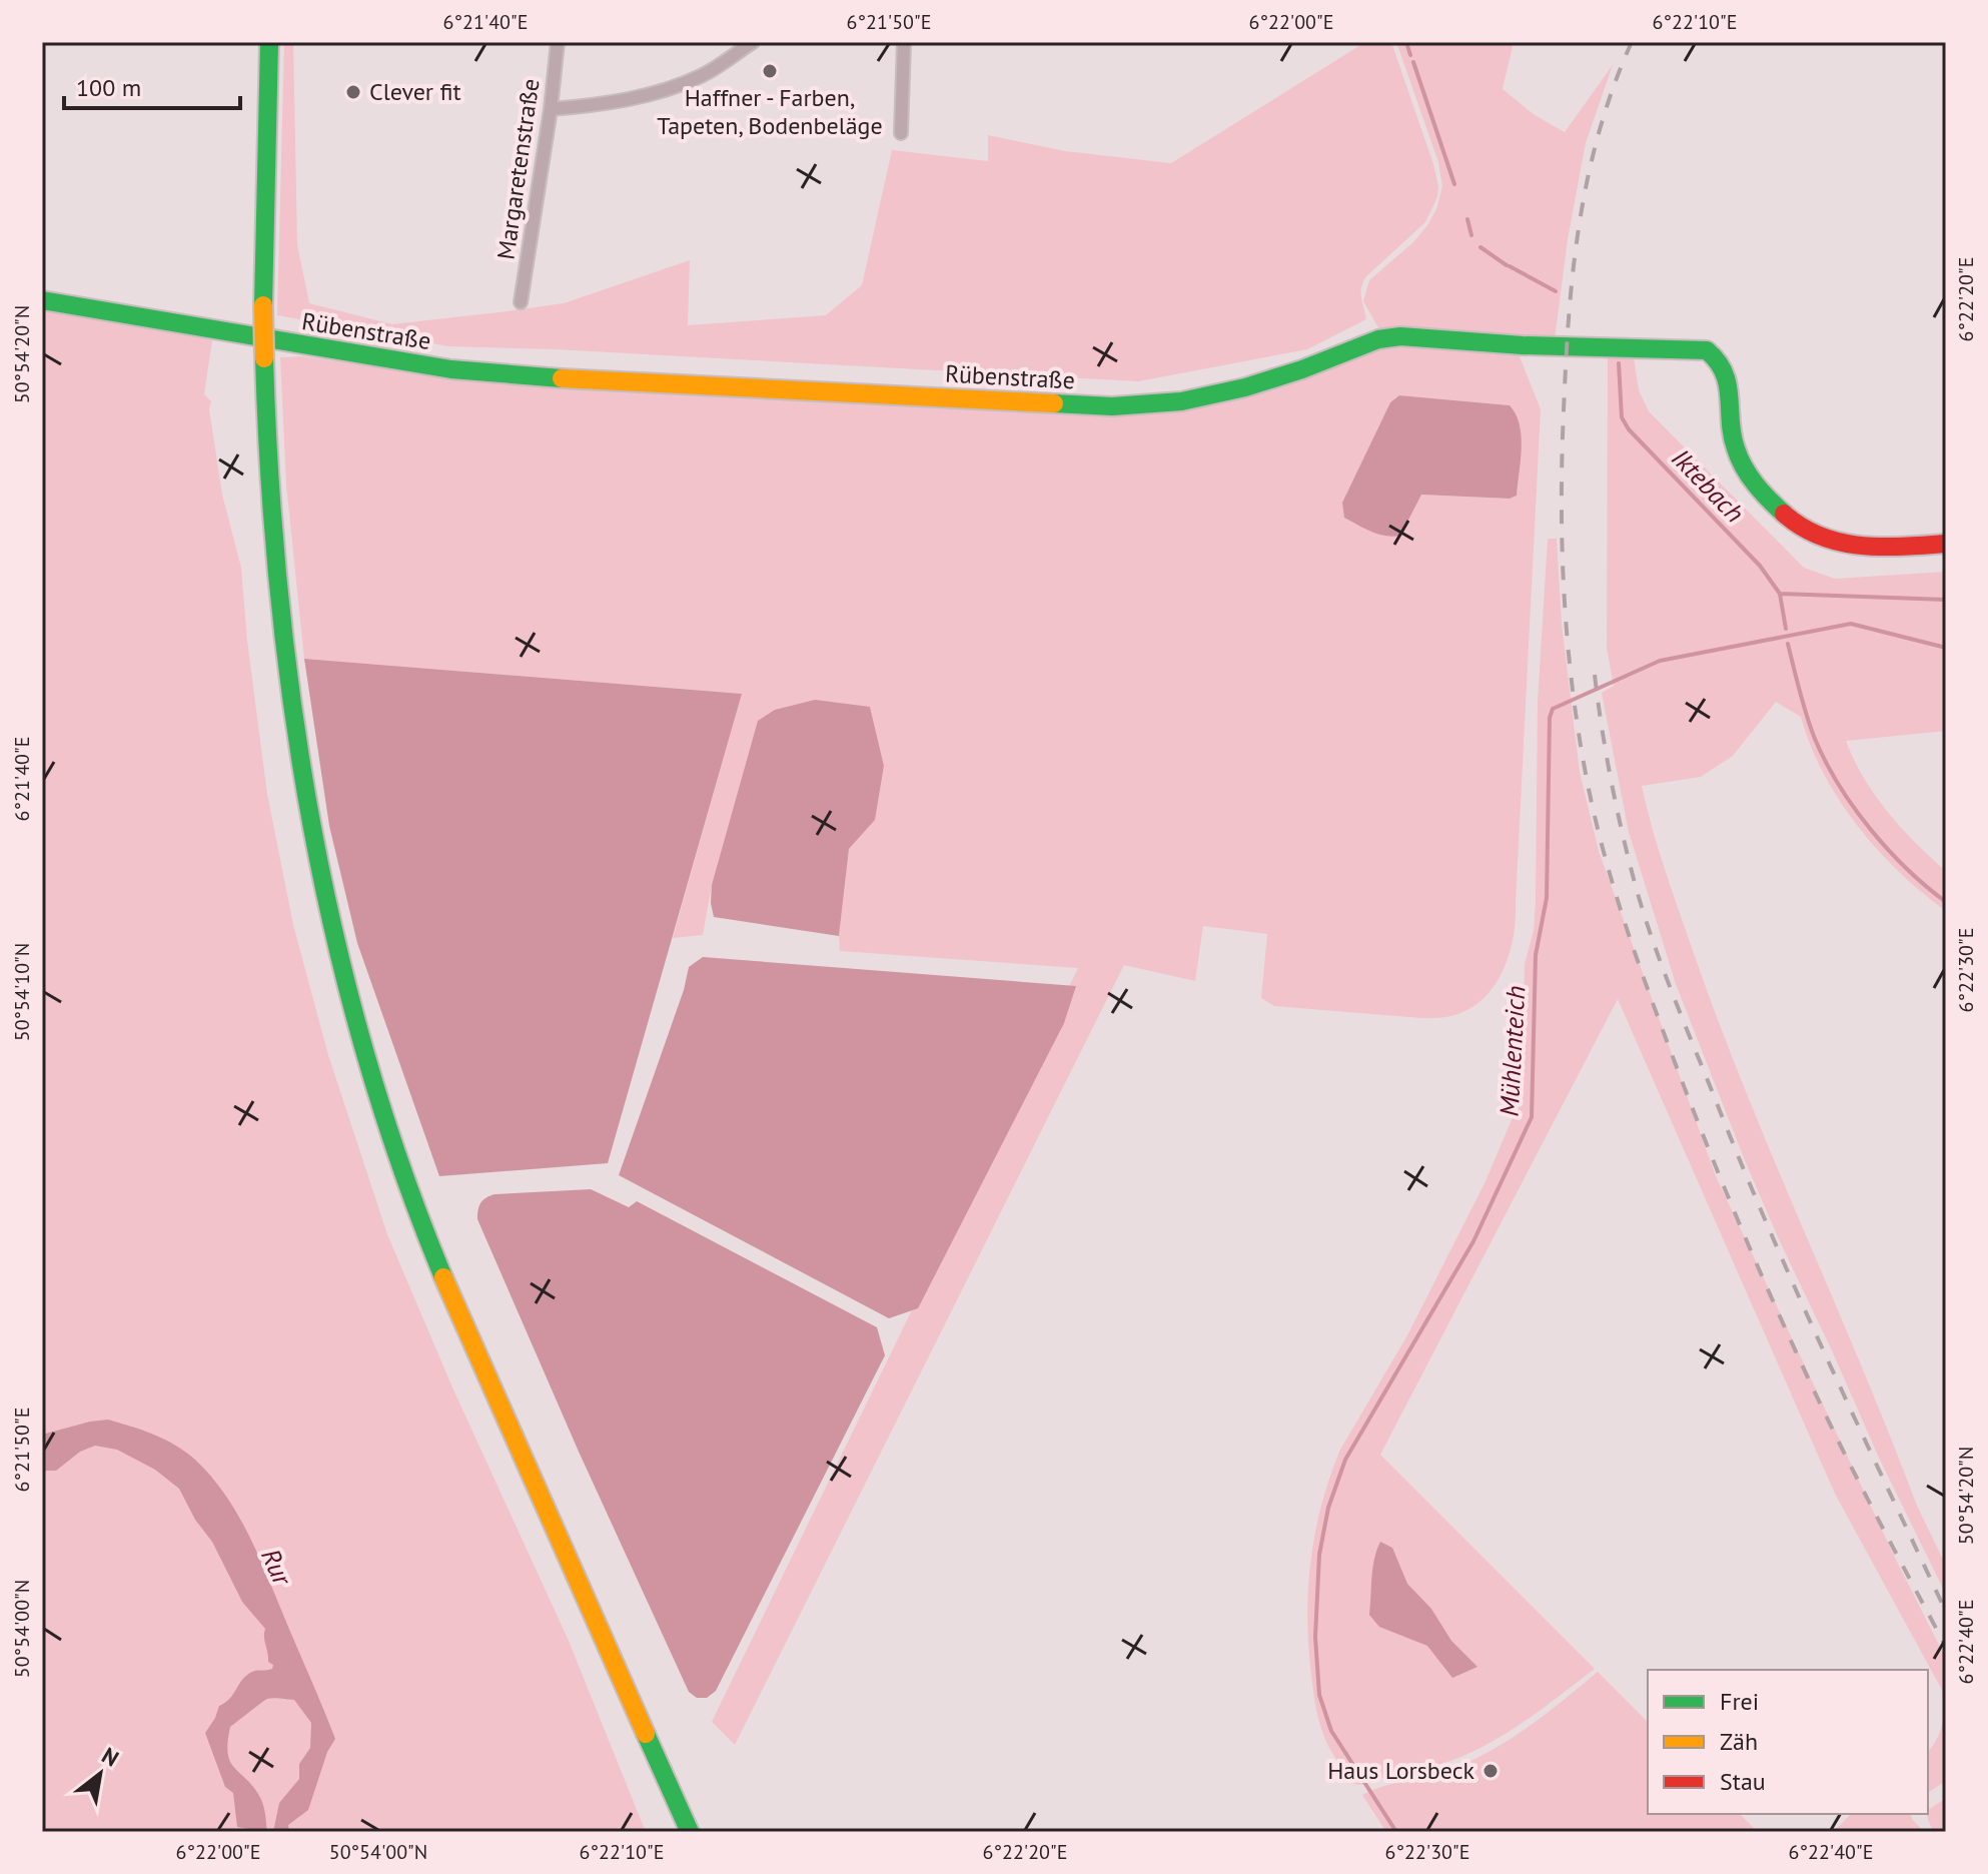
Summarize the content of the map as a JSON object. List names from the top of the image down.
{
  "streets": {
    "street": ["Margaretenstraße", "Rübenstraße"]
  },
  "water": ["Iktebach", "Mühlenteich", "Rur"],
  "places": ["Haffner - Farben, Tapeten, Bodenbeläge", "Clever fit", "Haus Lorsbeck"],
  "legend": ["Frei", "Zäh", "Stau"],
  "scale_bar": "100 m",
  "north": "top right",
  "coordinates": [
    "6°21'40\"E",
    "6°21'50\"E",
    "6°22'00\"E",
    "6°22'10\"E",
    "6°22'20\"E",
    "50°54'20\"N",
    "6°22'30\"E",
    "50°54'10\"N",
    "50°54'00\"N",
    "6°22'40\"E"
  ]
}
